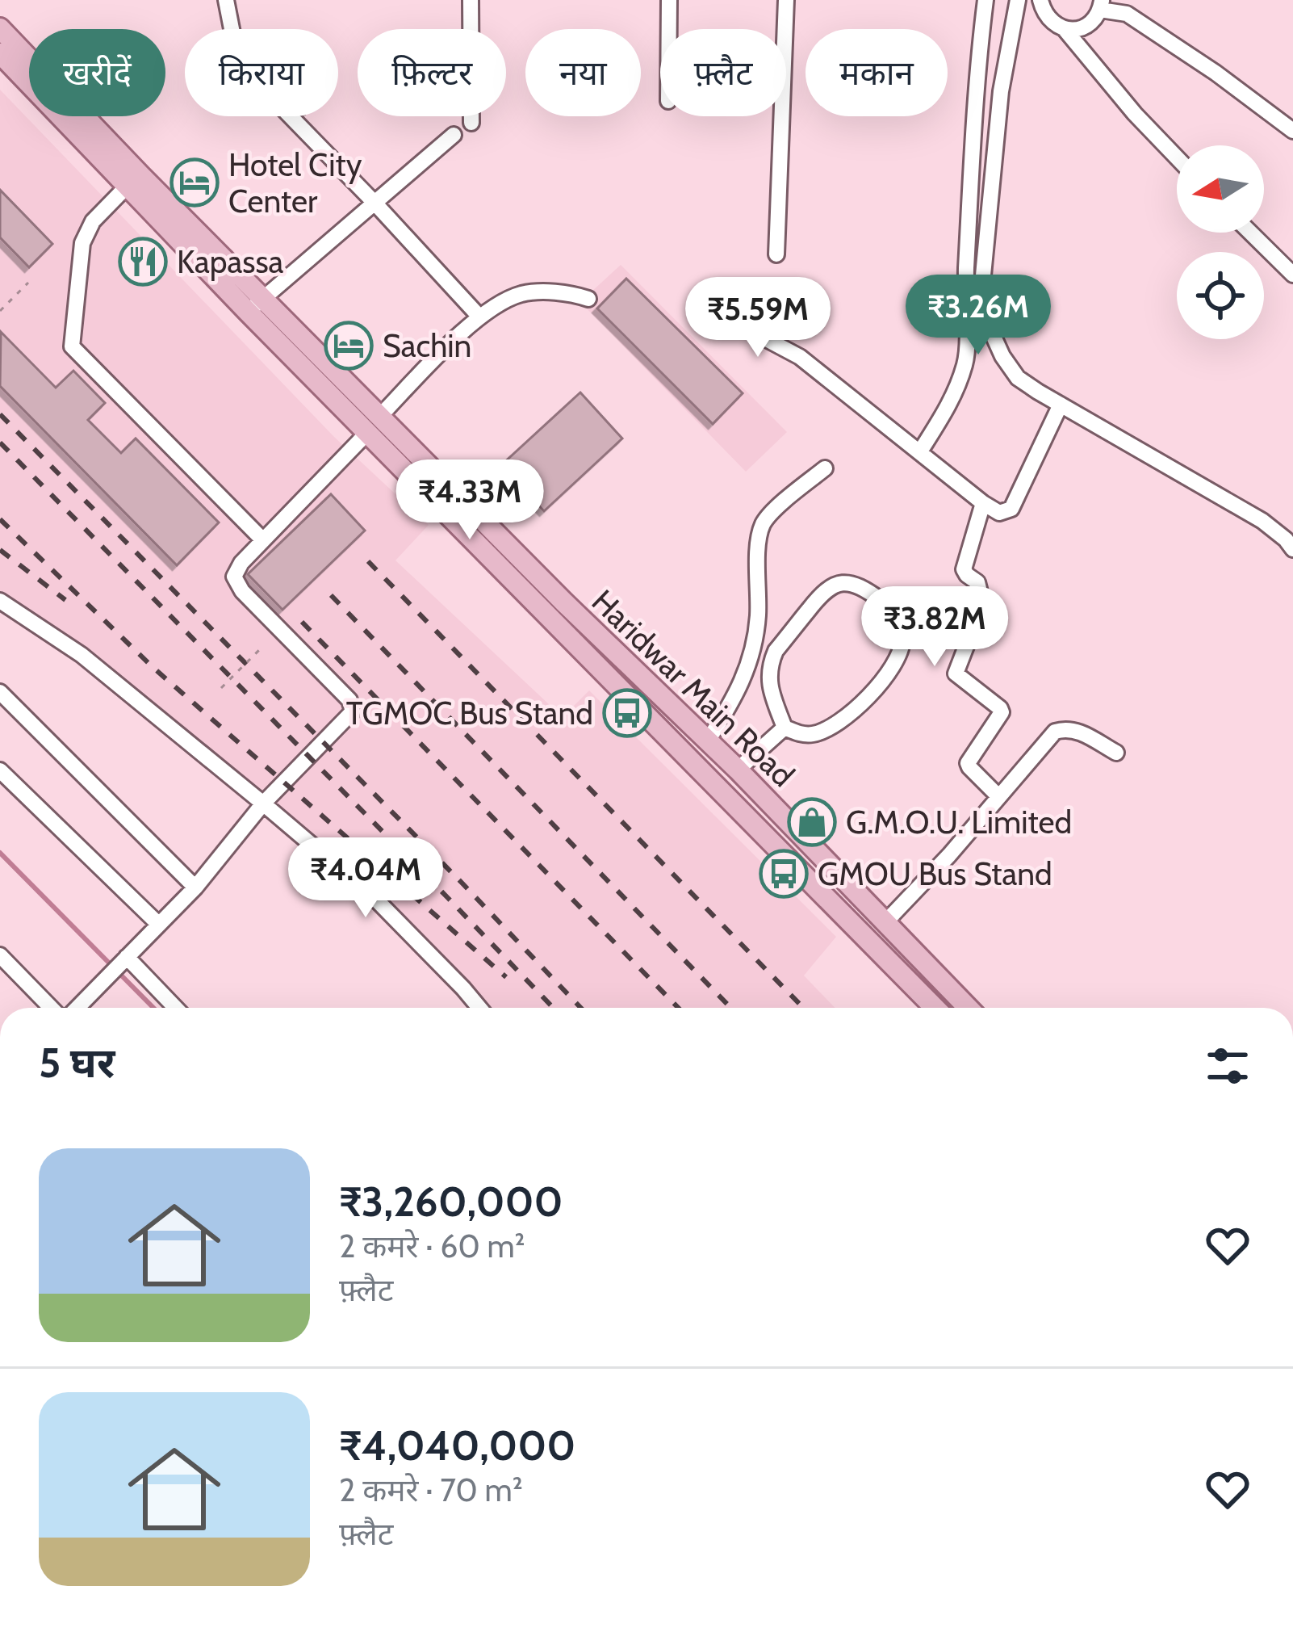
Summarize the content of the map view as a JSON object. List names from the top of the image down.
{
  "streets": {
    "main road": ["Haridwar Main Road"]
  },
  "places": {
    "hotel": ["Hotel City Center", "Sachin"],
    "restaurant": ["Kapassa"],
    "bus stop": ["TGMOC Bus Stand", "GMOU Bus Stand"],
    "shop": ["G.M.O.U. Limited"]
  },
  "north": "left",
  "page": {
    "chip": [
      "खरीदें",
      "किराया",
      "फ़िल्टर",
      "नया",
      "फ़्लैट",
      "मकान"
    ],
    "price": [
      "₹3.26M",
      "₹5.59M",
      "₹4.33M",
      "₹3.82M",
      "₹4.04M"
    ],
    "heading": "5 घर",
    "list": [
      {
        "name": "₹3,260,000",
        "note": "2 कमरे · 60 m² · फ़्लैट"
      },
      {
        "name": "₹4,040,000",
        "note": "2 कमरे · 70 m² · फ़्लैट"
      }
    ]
  }
}
